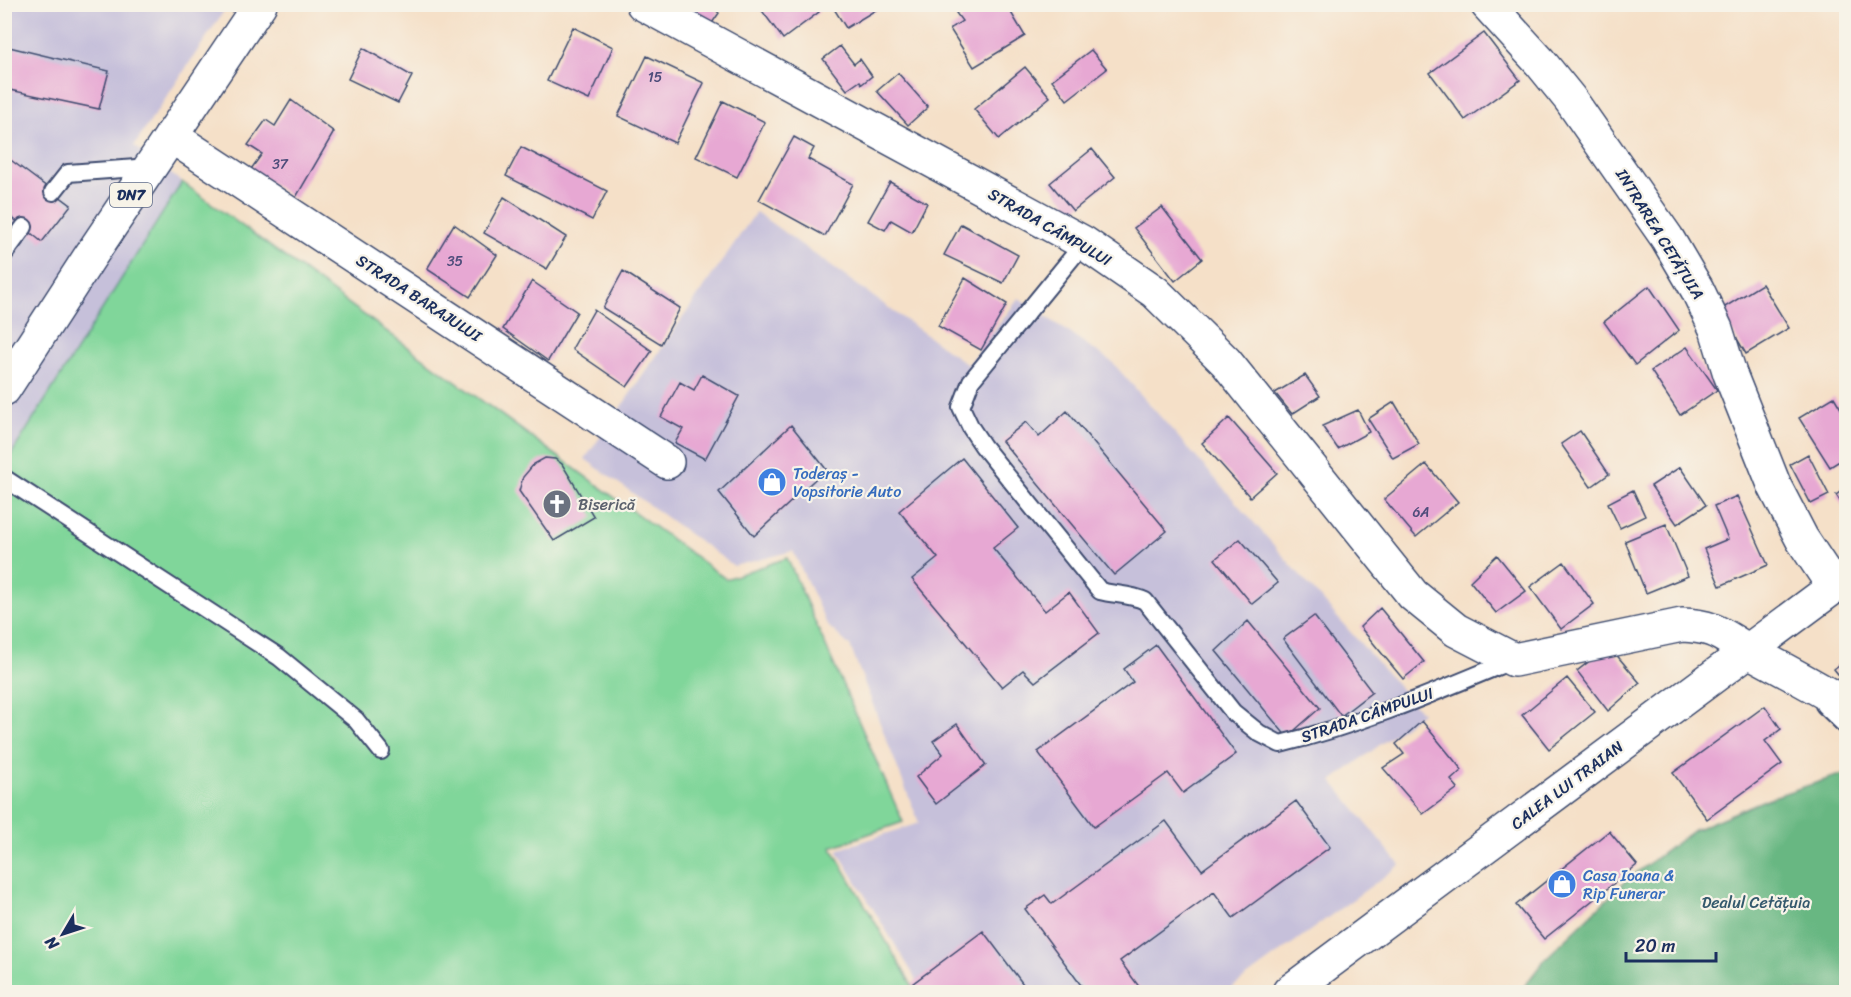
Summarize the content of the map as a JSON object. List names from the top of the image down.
{
  "streets": {
    "main road": [
      "DN7",
      "STRADA CÂMPULUI",
      "INTRAREA CETĂȚUIA",
      "STRADA BARAJULUI",
      "CALEA LUI TRAIAN"
    ]
  },
  "crossings": [
    ["DN7", "STRADA BARAJULUI"],
    ["STRADA CÂMPULUI", "CALEA LUI TRAIAN"],
    ["INTRAREA CETĂȚUIA", "CALEA LUI TRAIAN"]
  ],
  "parks": ["Dealul Cetățuia"],
  "places": {
    "shop": ["Toderaș - Vopsitorie Auto", "Casa Ioana & Rip Funerar"],
    "church": ["Biserică"]
  },
  "house_numbers": [
    "15",
    "37",
    "35",
    "6A"
  ],
  "scale_bar": "20 m",
  "north": "bottom left"
}
